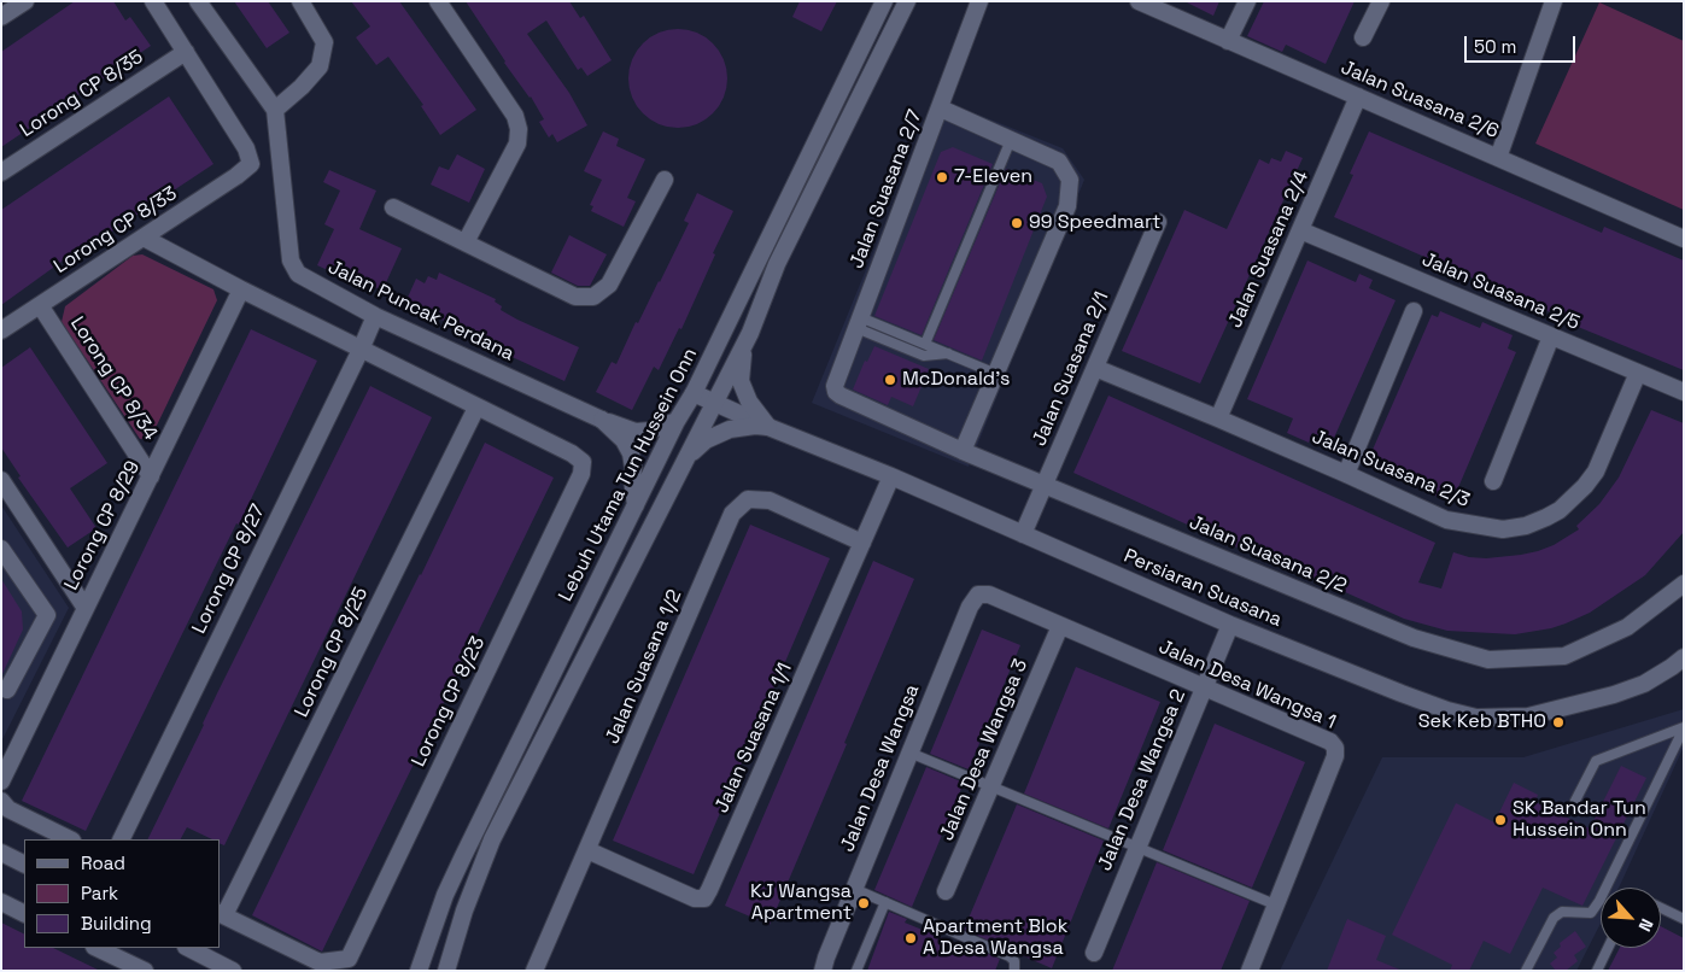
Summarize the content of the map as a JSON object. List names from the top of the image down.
{
  "streets": {
    "street": [
      "Lorong CP 8/35",
      "Jalan Suasana 2/6",
      "Jalan Suasana 2/7",
      "Lorong CP 8/33",
      "Jalan Suasana 2/4",
      "Jalan Suasana 2/5",
      "Jalan Puncak Perdana",
      "Jalan Suasana 2/1",
      "Lorong CP 8/34",
      "Jalan Suasana 2/3",
      "Lebuh Utama Tun Hussein Onn",
      "Lorong CP 8/29",
      "Jalan Suasana 2/2",
      "Lorong CP 8/27",
      "Persiaran Suasana",
      "Lorong CP 8/25",
      "Jalan Suasana 1/2",
      "Jalan Desa Wangsa 1",
      "Lorong CP 8/23",
      "Jalan Suasana 1/1",
      "Jalan Desa Wangsa 3",
      "Jalan Desa Wangsa",
      "Jalan Desa Wangsa 2"
    ]
  },
  "crossings": [
    ["Lorong CP 8/35", "Lorong CP 8/33"],
    ["Jalan Suasana 2/6", "Jalan Suasana 2/4"],
    ["Jalan Suasana 2/7", "Jalan Suasana 2/2"],
    ["Lorong CP 8/33", "Lorong CP 8/34"],
    ["Jalan Suasana 2/4", "Jalan Suasana 2/5"],
    ["Jalan Suasana 2/4", "Jalan Suasana 2/3"],
    ["Jalan Suasana 2/5", "Jalan Suasana 2/3"],
    ["Jalan Puncak Perdana", "Lorong CP 8/27"],
    ["Jalan Suasana 2/1", "Jalan Suasana 2/3"],
    ["Jalan Suasana 2/1", "Jalan Suasana 2/2"],
    ["Jalan Suasana 2/1", "Persiaran Suasana"],
    ["Lorong CP 8/34", "Lorong CP 8/29"],
    ["Lebuh Utama Tun Hussein Onn", "Persiaran Suasana"],
    ["Persiaran Suasana", "Jalan Suasana 1/1"],
    ["Persiaran Suasana", "Jalan Desa Wangsa 2"],
    ["Lorong CP 8/25", "Lorong CP 8/23"],
    ["Jalan Suasana 1/2", "Jalan Suasana 1/1"],
    ["Jalan Desa Wangsa 1", "Jalan Desa Wangsa 3"],
    ["Jalan Desa Wangsa 1", "Jalan Desa Wangsa"],
    ["Jalan Desa Wangsa 1", "Jalan Desa Wangsa 2"]
  ],
  "places": [
    "7-Eleven",
    "99 Speedmart",
    "McDonald's",
    "Sek Keb BTHO",
    "SK Bandar Tun Hussein Onn",
    "KJ Wangsa Apartment",
    "Apartment Blok A Desa Wangsa"
  ],
  "legend": ["Road", "Park", "Building"],
  "scale_bar": "50 m",
  "north": "bottom right"
}
